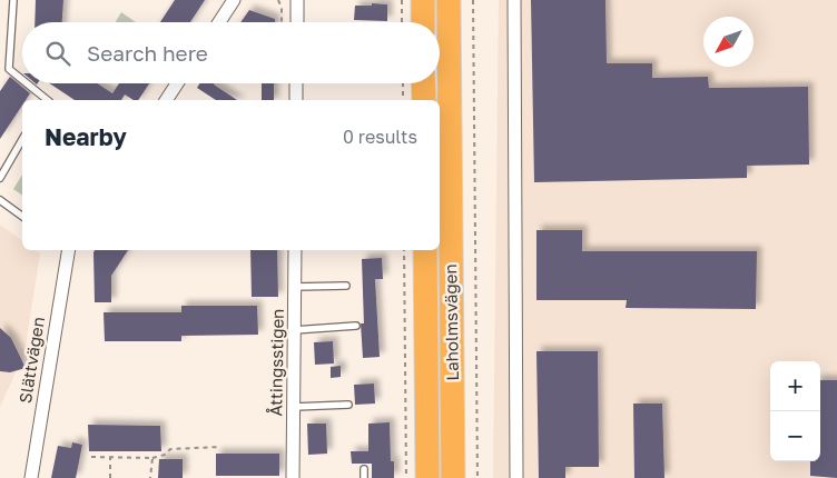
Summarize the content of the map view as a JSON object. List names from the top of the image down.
{
  "streets": {
    "highway": ["Laholmsvägen"],
    "street": ["Slättvägen", "Åttingsstigen"]
  },
  "north": "bottom left",
  "page": {
    "search": "Search here",
    "heading": ["Nearby", "0 results"],
    "map_buttons": ["+", "−"]
  }
}
